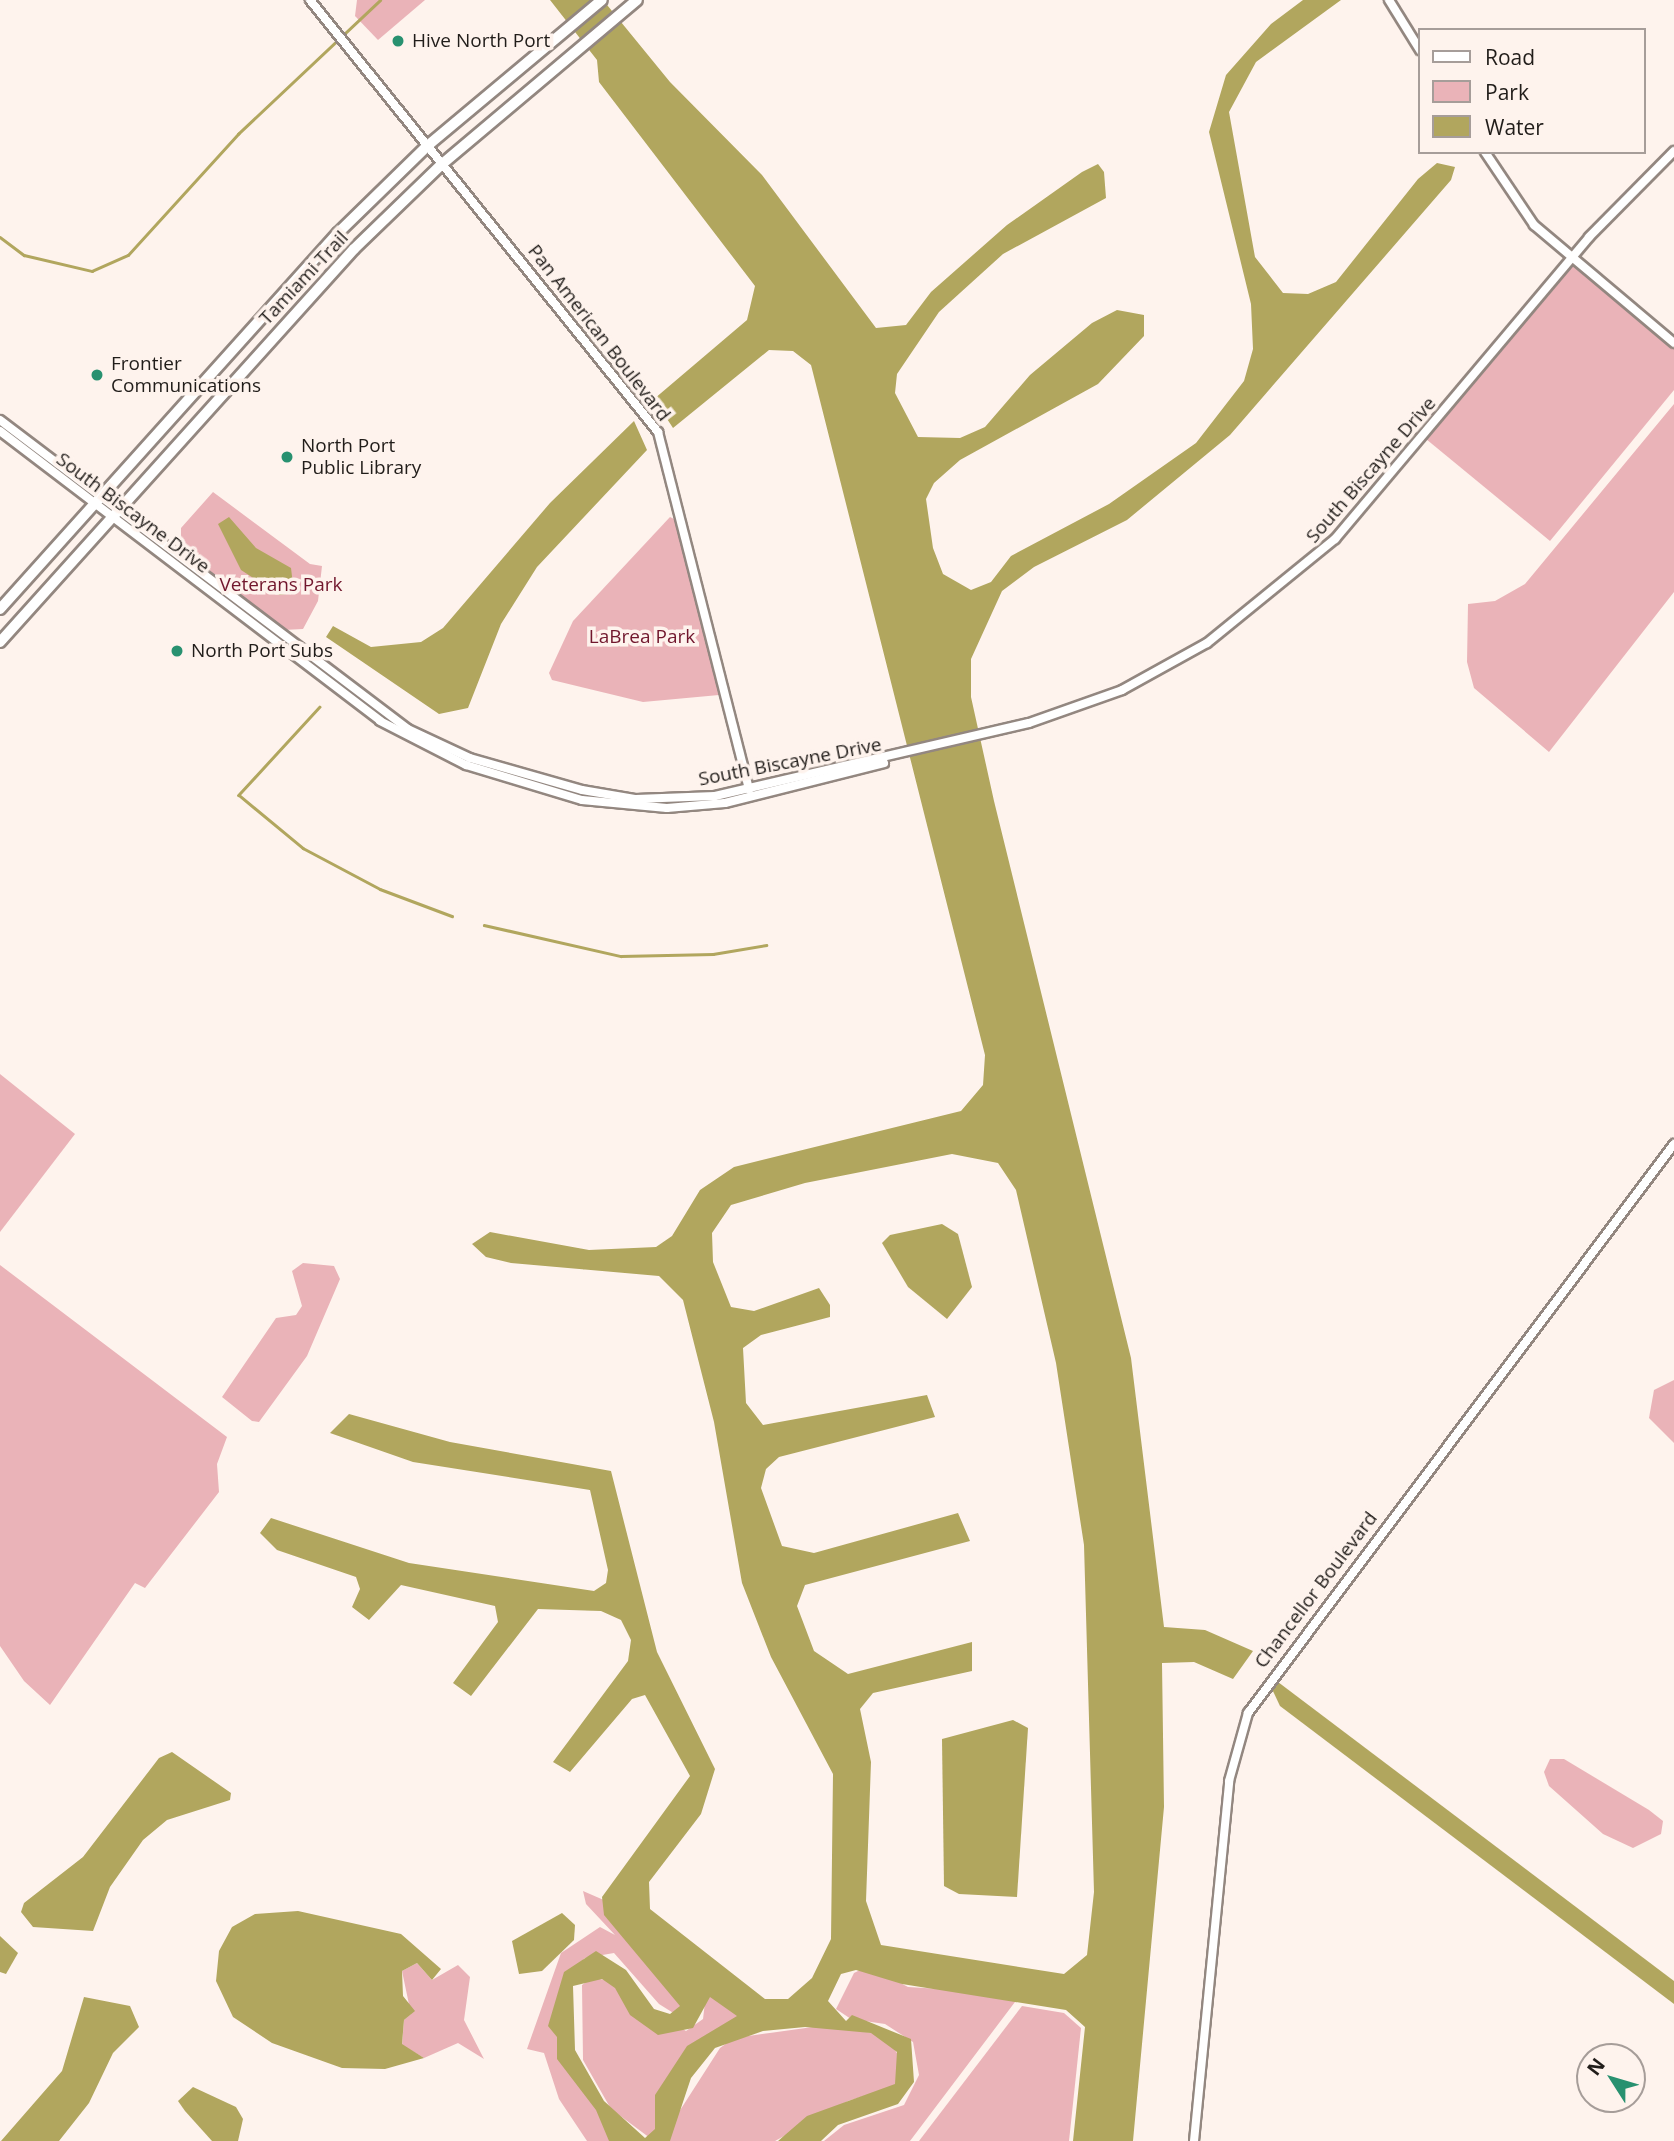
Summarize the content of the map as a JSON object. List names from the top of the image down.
{
  "streets": {
    "main road": ["Tamiami Trail"],
    "street": ["Pan American Boulevard", "South Biscayne Drive", "Chancellor Boulevard"]
  },
  "crossings": [
    ["Tamiami Trail", "Pan American Boulevard"],
    ["Tamiami Trail", "South Biscayne Drive"],
    ["Pan American Boulevard", "South Biscayne Drive"]
  ],
  "parks": ["Veterans Park", "LaBrea Park"],
  "places": [
    "Hive North Port",
    "Frontier Communications",
    "North Port Public Library",
    "North Port Subs"
  ],
  "legend": ["Road", "Park", "Water"],
  "north": "top left"
}
